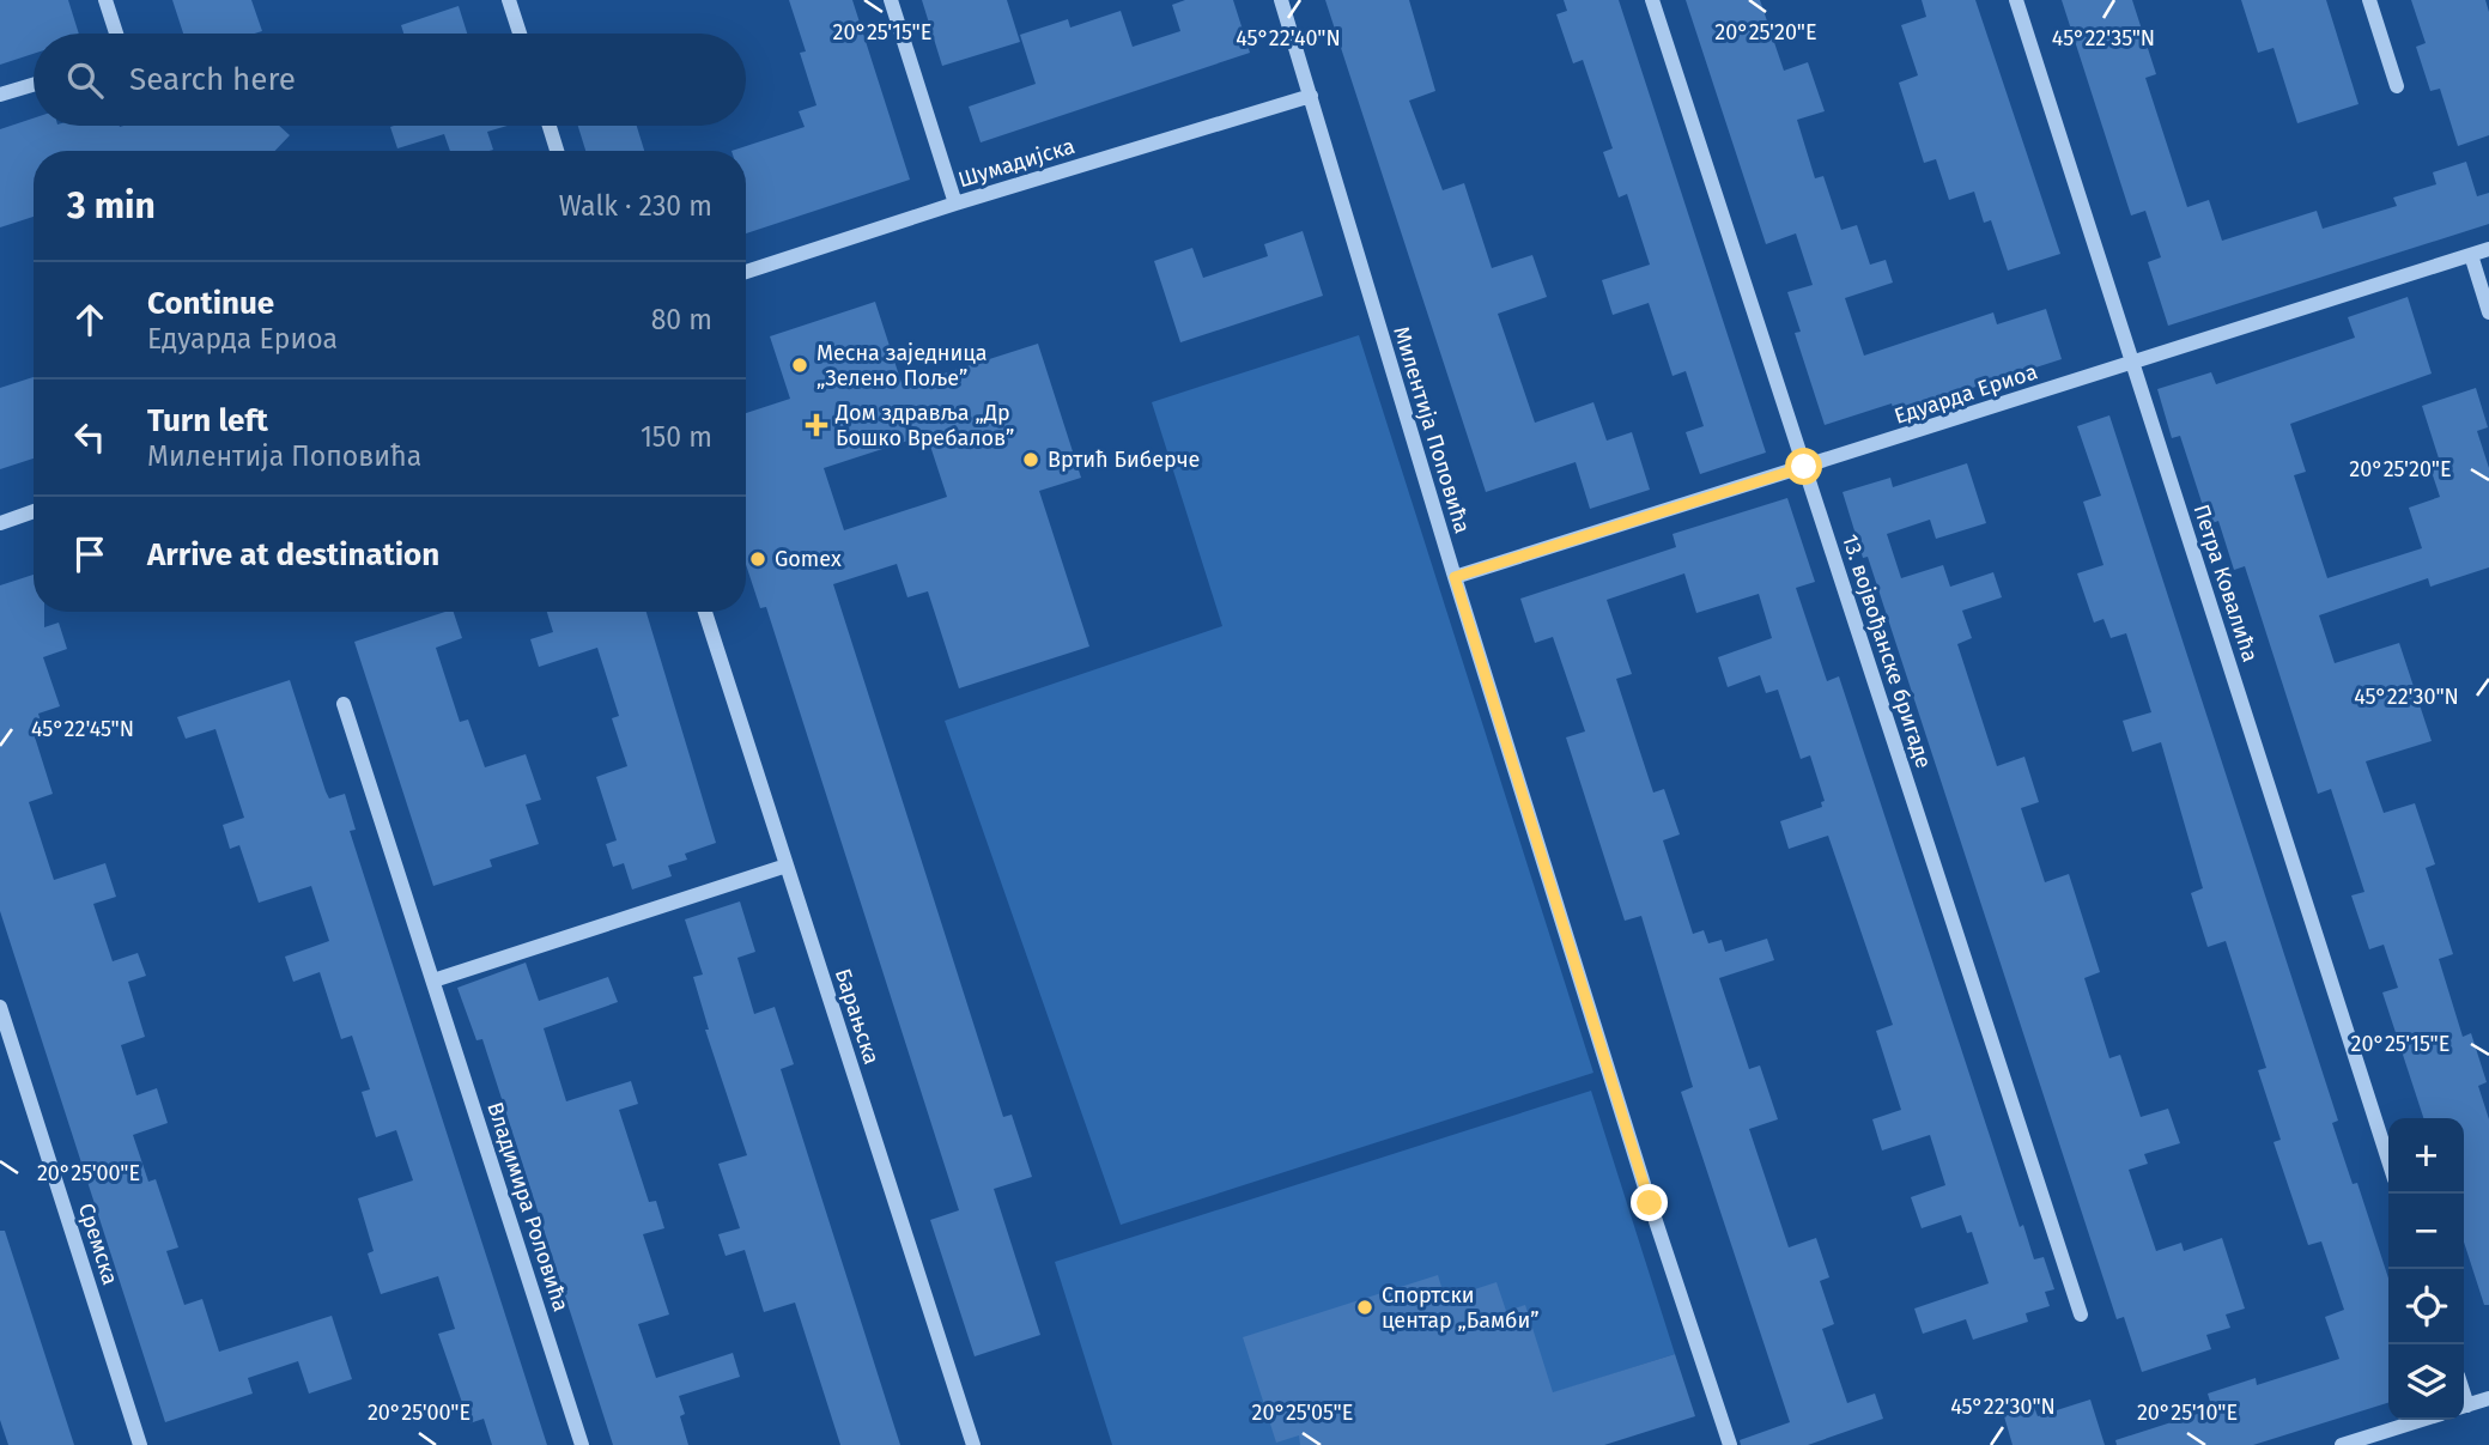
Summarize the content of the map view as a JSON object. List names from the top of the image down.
{
  "streets": {
    "street": [
      "Шумадијска",
      "Едуарда Ериоа",
      "Милентија Поповића",
      "Петра Ковалића",
      "13. војвођанске бригаде",
      "Барањска",
      "Владимира Роловића",
      "Сремска"
    ]
  },
  "crossings": [
    ["Шумадијска", "Милентија Поповића"],
    ["Едуарда Ериоа", "Милентија Поповића"],
    ["Едуарда Ериоа", "Петра Ковалића"],
    ["Едуарда Ериоа", "13. војвођанске бригаде"]
  ],
  "places": {
    "other": [
      "Месна заједница „Зелено Поље”",
      "Вртић Биберче",
      "Gomex",
      "Спортски центар „Бамби”"
    ],
    "health": ["Дом здравља „Др Бошко Вребалов”"]
  },
  "page": {
    "search": "Search here",
    "heading": ["3 min", "Walk · 230 m"],
    "list": [
      ["Continue", "Едуарда Ериоа", "80 m"],
      ["Turn left", "Милентија Поповића", "150 m"],
      "Arrive at destination"
    ],
    "map_buttons": ["+", "−"]
  },
  "coordinates": [
    "20°25'15\"E",
    "20°25'20\"E",
    "45°22'40\"N",
    "45°22'35\"N",
    "45°22'30\"N",
    "45°22'45\"N",
    "20°25'00\"E",
    "20°25'05\"E",
    "20°25'10\"E"
  ]
}
